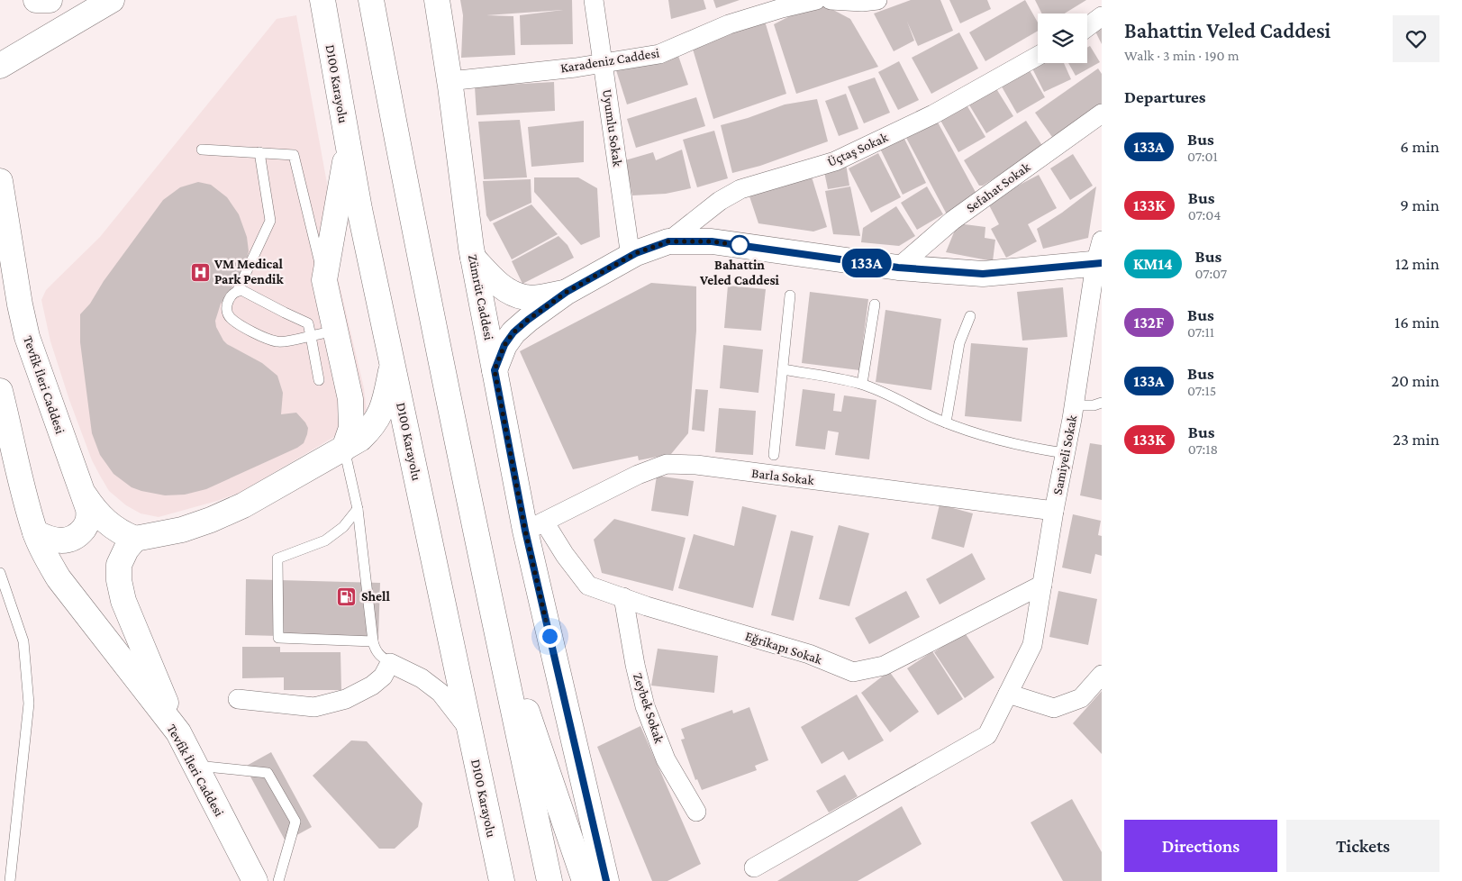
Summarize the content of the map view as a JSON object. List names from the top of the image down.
{
  "streets": {
    "main road": ["D100 Karayolu", "Zümrüt Caddesi", "Tevfik İleri Caddesi"],
    "street": [
      "Karadeniz Caddesi",
      "Uyumlu Sokak",
      "Üçtaş Sokak",
      "Sefahat Sokak",
      "Samiyeli Sokak",
      "Barla Sokak",
      "Eğrikapı Sokak",
      "Zeybek Sokak"
    ]
  },
  "crossings": [
    ["Karadeniz Caddesi", "Uyumlu Sokak"],
    ["Karadeniz Caddesi", "Zümrüt Caddesi"],
    ["Zümrüt Caddesi", "Barla Sokak"],
    ["Zümrüt Caddesi", "Eğrikapı Sokak"],
    ["Samiyeli Sokak", "Barla Sokak"],
    ["Samiyeli Sokak", "Eğrikapı Sokak"],
    ["Barla Sokak", "Eğrikapı Sokak"],
    ["Eğrikapı Sokak", "Zeybek Sokak"]
  ],
  "places": {
    "other": ["Bahattin Veled Caddesi"],
    "hospital": ["VM Medical Park Pendik"],
    "fuel station": ["Shell"]
  },
  "lines": ["bus line 133A"],
  "page": {
    "on_map": "133A",
    "heading": [
      ["Bahattin Veled Caddesi", "Walk · 3 min · 190 m"],
      "Departures"
    ],
    "list": [
      {
        "mark": "133A",
        "name": "Bus",
        "note": "07:01",
        "value": "6 min"
      },
      {
        "mark": "133K",
        "name": "Bus",
        "note": "07:04",
        "value": "9 min"
      },
      {
        "mark": "KM14",
        "name": "Bus",
        "note": "07:07",
        "value": "12 min"
      },
      {
        "mark": "132F",
        "name": "Bus",
        "note": "07:11",
        "value": "16 min"
      },
      {
        "mark": "133A",
        "name": "Bus",
        "note": "07:15",
        "value": "20 min"
      },
      {
        "mark": "133K",
        "name": "Bus",
        "note": "07:18",
        "value": "23 min"
      }
    ],
    "buttons": ["Directions", "Tickets"]
  }
}
